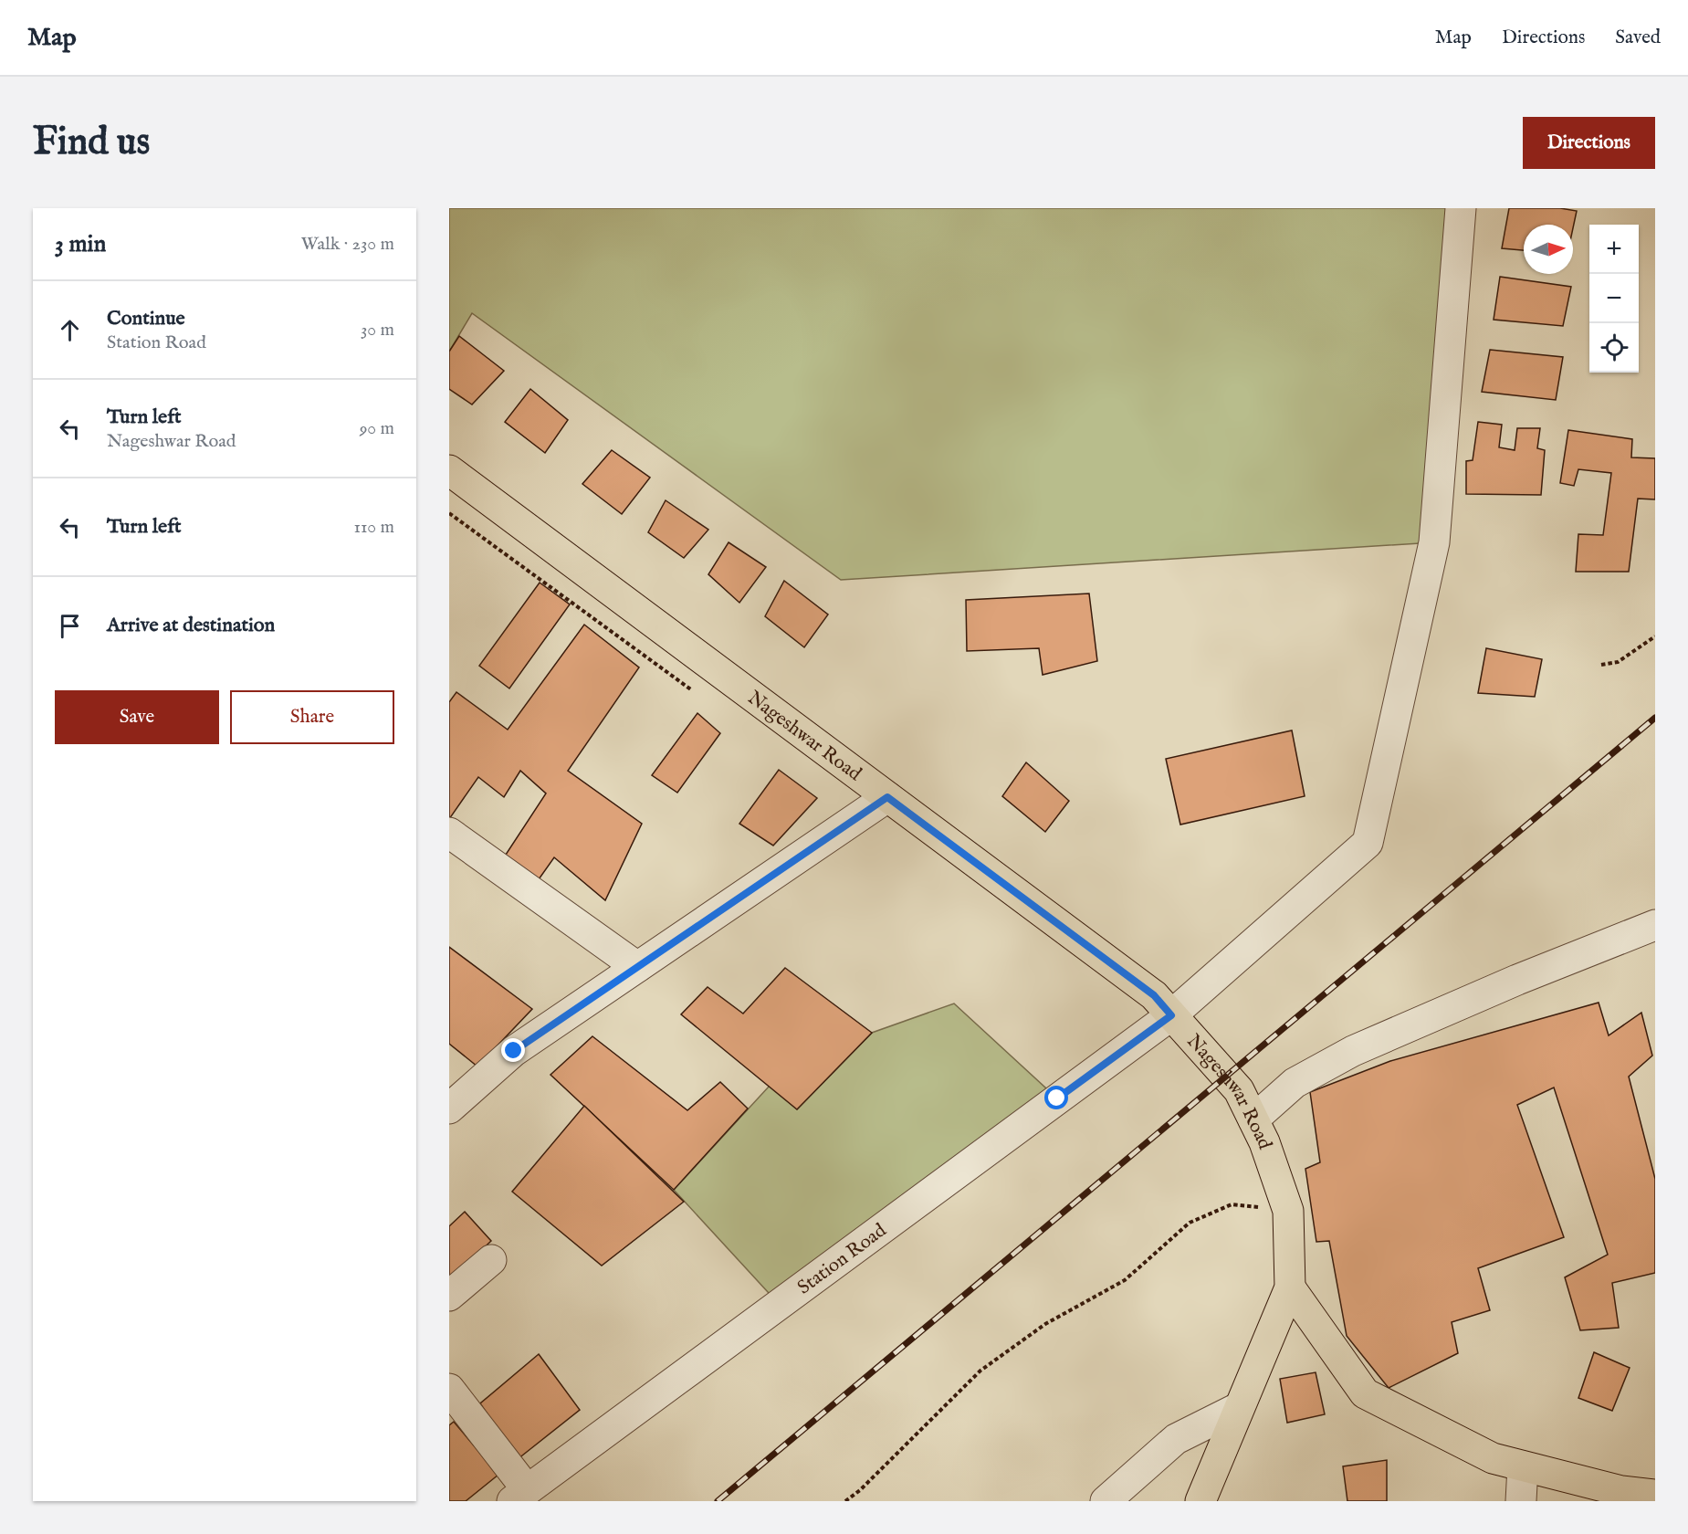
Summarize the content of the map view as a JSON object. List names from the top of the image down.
{
  "streets": {
    "main road": ["Nageshwar Road"],
    "street": ["Station Road"]
  },
  "crossings": [
    ["Nageshwar Road", "Station Road"]
  ],
  "north": "right",
  "page": {
    "header": "Map",
    "nav": ["Map", "Directions", "Saved"],
    "buttons": [
      "Directions",
      ["Save", "Share"]
    ],
    "title": "Find us",
    "heading": ["3 min", "Walk · 230 m"],
    "map_buttons": ["+", "−"],
    "list": [
      ["Continue", "Station Road", "30 m"],
      ["Turn left", "Nageshwar Road", "90 m"],
      ["Turn left", "110 m"],
      "Arrive at destination"
    ]
  }
}
